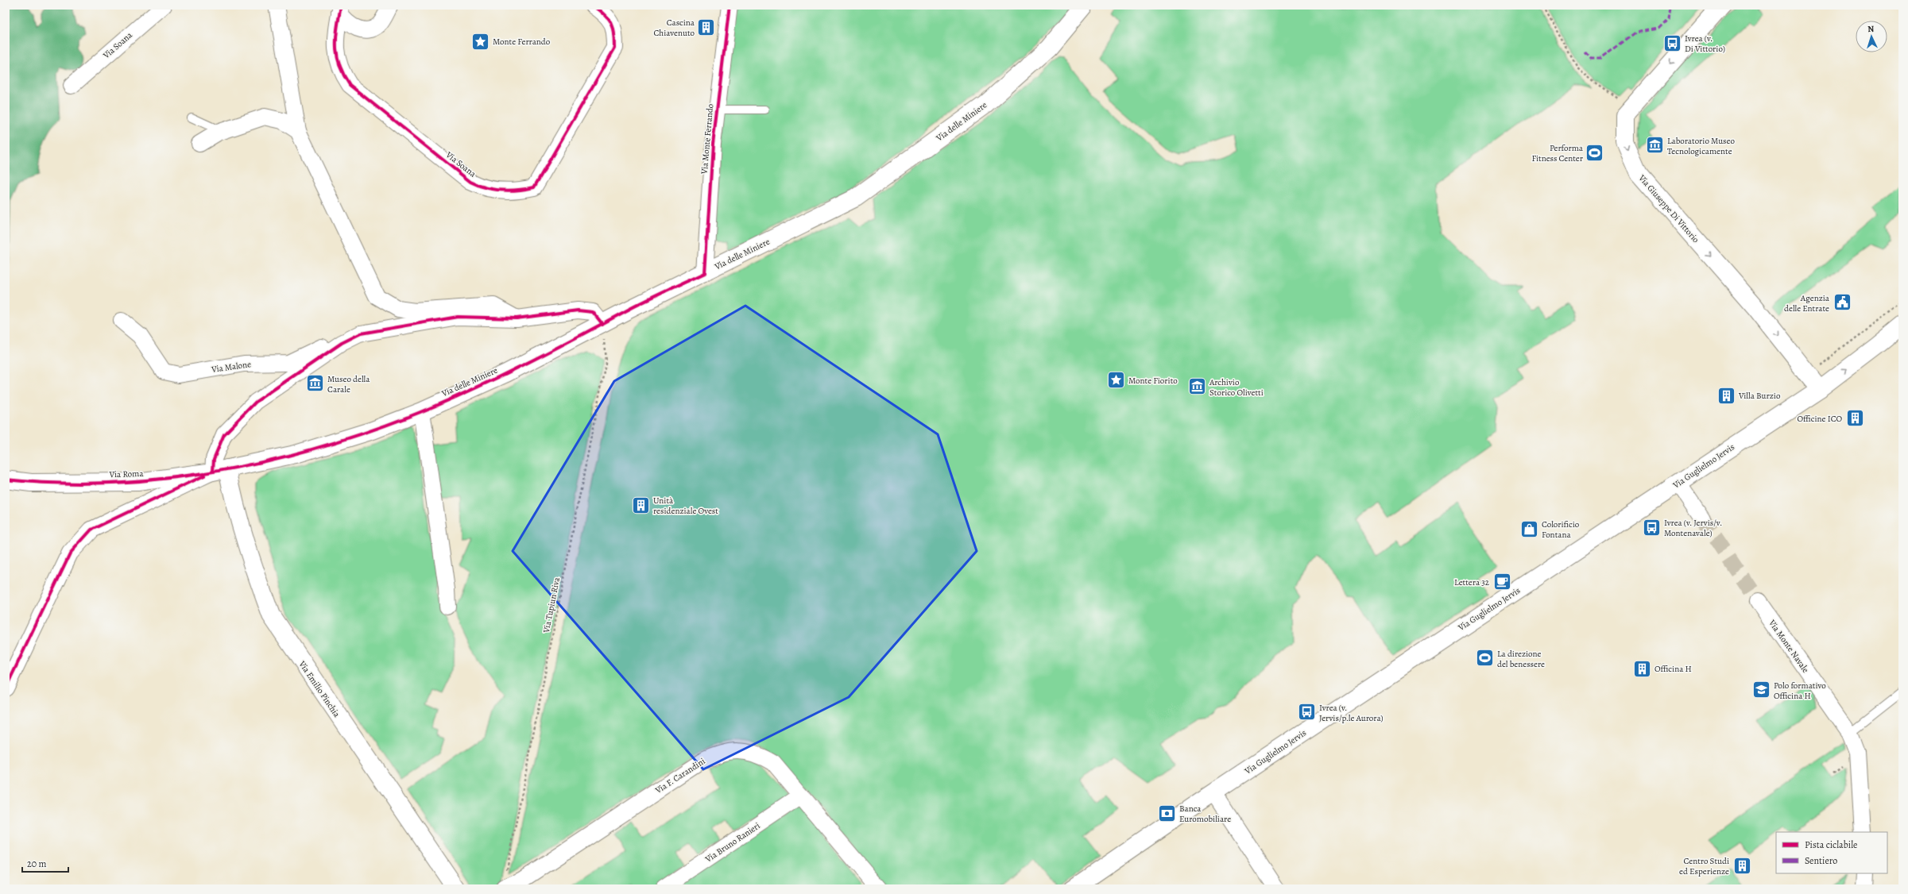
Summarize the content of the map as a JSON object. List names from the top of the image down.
{
  "streets": {
    "street": [
      "Via Soana",
      "Via delle Miniere",
      "Via Monte Ferrando",
      "Via Giuseppe Di Vittorio",
      "Via Malone",
      "Via Guglielmo Jervis",
      "Via Roma",
      "Via Monte Navale",
      "Via Emilio Pinchia",
      "Via F. Carandini",
      "Via Bruno Ranieri"
    ],
    "path": ["Via Tupiun Riva"]
  },
  "crossings": [
    ["Via delle Miniere", "Via Monte Ferrando"],
    ["Via delle Miniere", "Via Roma"],
    ["Via delle Miniere", "Via Tupiun Riva"],
    ["Via delle Miniere", "Via Emilio Pinchia"],
    ["Via Giuseppe Di Vittorio", "Via Guglielmo Jervis"],
    ["Via Roma", "Via Emilio Pinchia"],
    ["Via Tupiun Riva", "Via F. Carandini"],
    ["Via F. Carandini", "Via Bruno Ranieri"]
  ],
  "one_way": ["Via Giuseppe Di Vittorio"],
  "places": {
    "building": [
      "Cascina Chiavenuto",
      "Villa Burzio",
      "Officine ICO",
      "Unità residenziale Ovest",
      "Officina H",
      "Centro Studi ed Esperienze"
    ],
    "place": ["Monte Ferrando", "Monte Fiorito"],
    "bus stop": ["Ivrea (v. Di Vittorio)", "Ivrea (v. Jervis/v. Montenavale)", "Ivrea (v. Jervis/p.le Aurora)"],
    "museum": ["Laboratorio Museo Tecnologicamente", "Museo della Carale", "Archivio Storico Olivetti"],
    "sports": ["Performa Fitness Center", "La direzione del benessere"],
    "public building": ["Agenzia delle Entrate"],
    "shop": ["Colorificio Fontana"],
    "cafe": ["Lettera 32"],
    "school or university": ["Polo formativo Officina H"],
    "bank": ["Banca Euromobiliare"]
  },
  "legend": ["Pista ciclabile", "Sentiero"],
  "scale_bar": "20 m",
  "north": "top"
}
